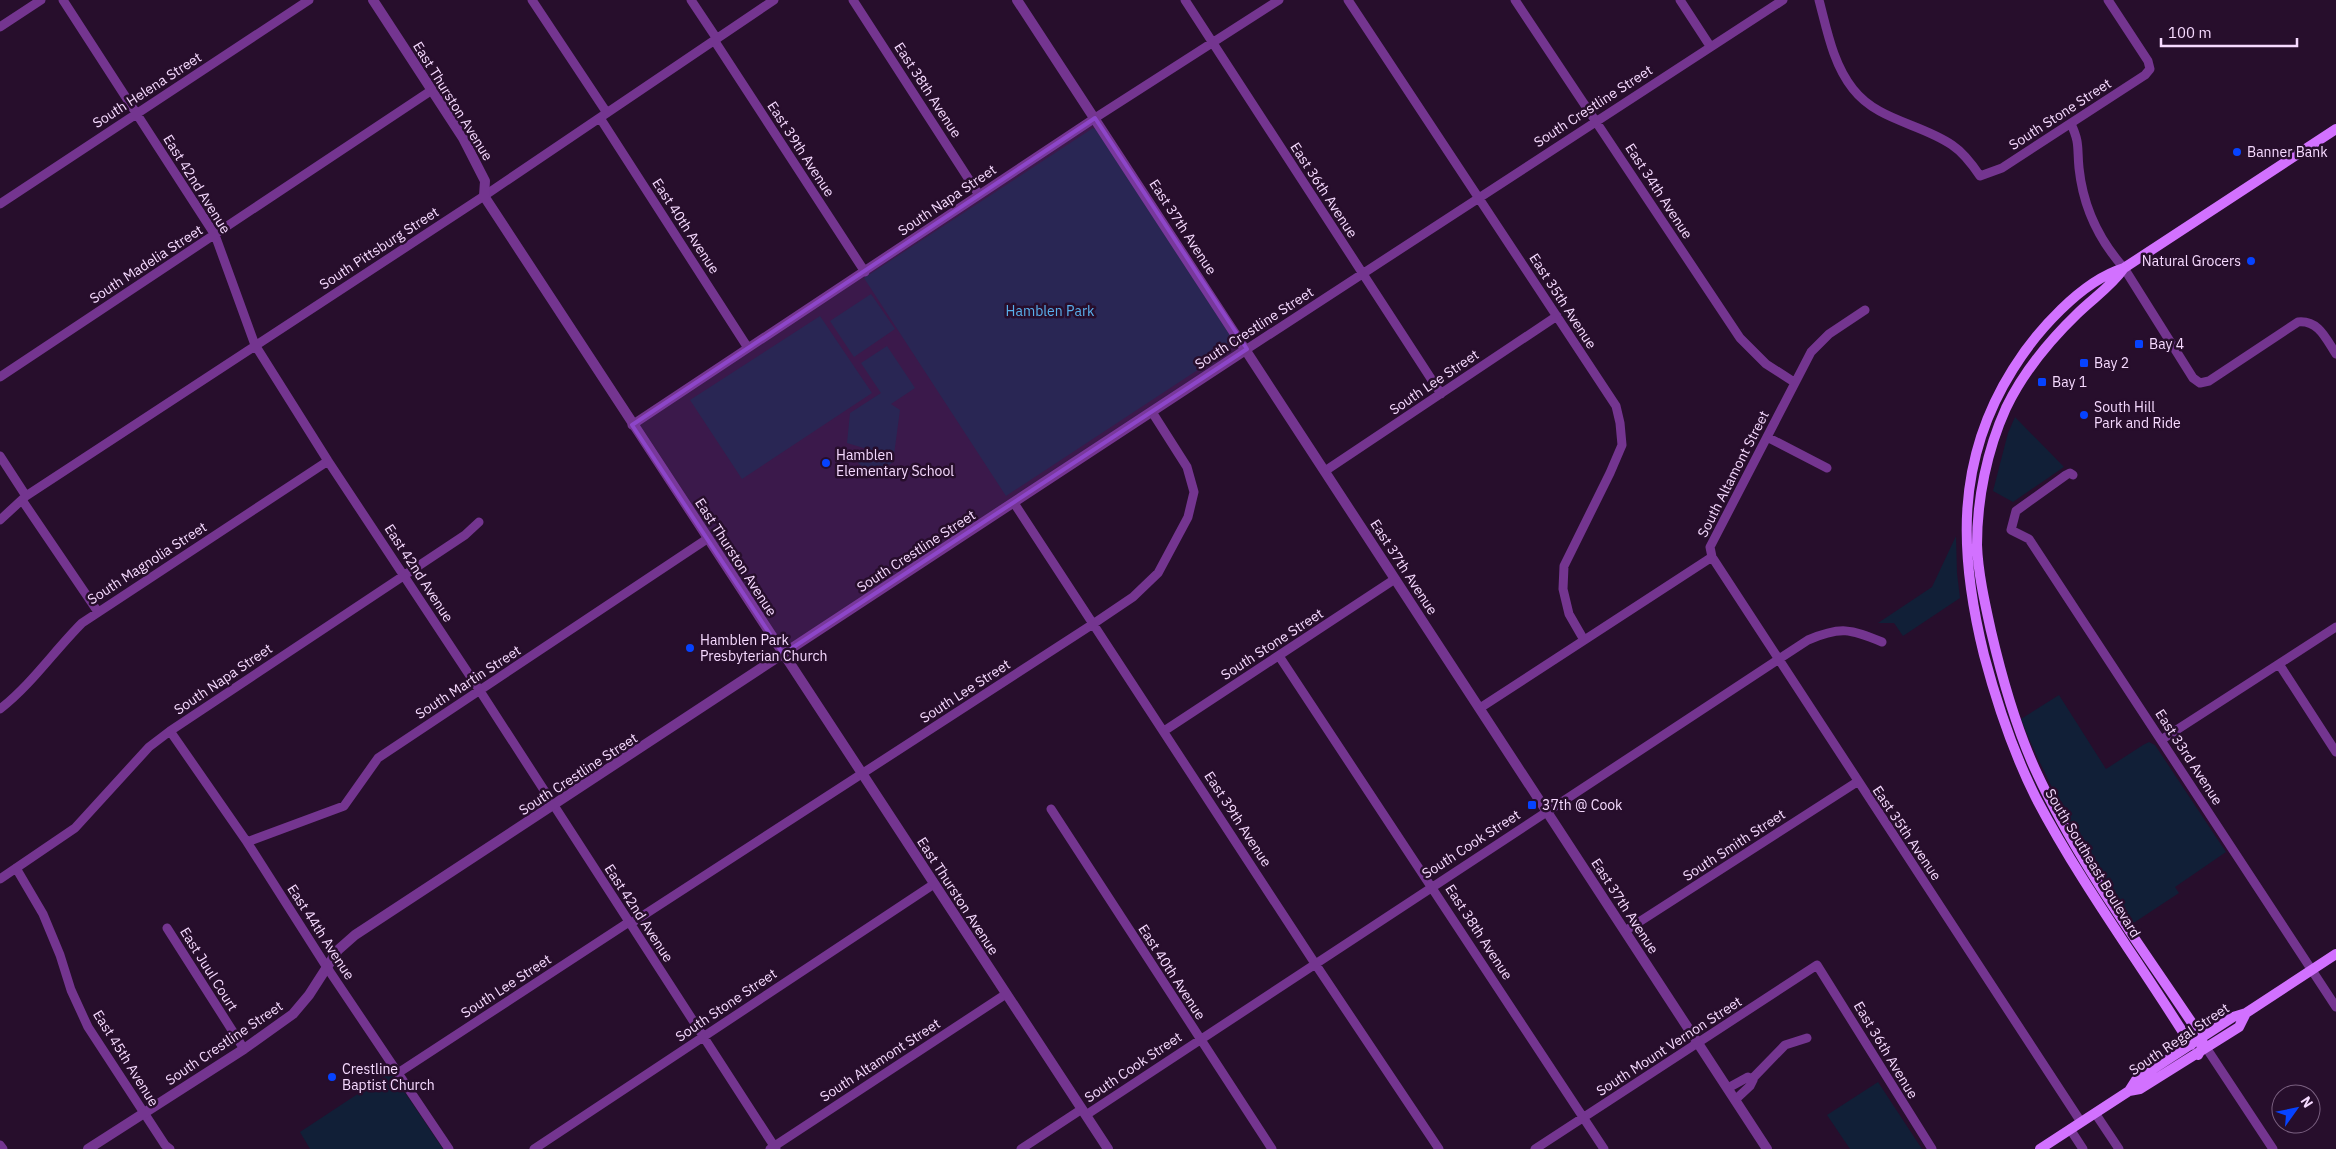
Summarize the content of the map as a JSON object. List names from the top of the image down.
{
  "streets": {
    "main road": ["South Southeast Boulevard", "South Regal Street"],
    "street": [
      "South Helena Street",
      "East 38th Avenue",
      "East Thurston Avenue",
      "South Crestline Street",
      "South Stone Street",
      "East 39th Avenue",
      "East 42nd Avenue",
      "East 36th Avenue",
      "East 34th Avenue",
      "South Napa Street",
      "East 40th Avenue",
      "East 37th Avenue",
      "South Pittsburg Street",
      "South Madelia Street",
      "East 35th Avenue",
      "South Lee Street",
      "South Altamont Street",
      "South Magnolia Street",
      "South Martin Street",
      "East 33rd Avenue",
      "South Cook Street",
      "South Smith Street",
      "East 44th Avenue",
      "East Juul Court",
      "South Mount Vernon Street",
      "East 45th Avenue"
    ]
  },
  "crossings": [
    ["South Helena Street", "East 42nd Avenue"],
    ["East 38th Avenue", "South Stone Street"],
    ["East 38th Avenue", "South Napa Street"],
    ["East 38th Avenue", "South Cook Street"],
    ["East 38th Avenue", "South Mount Vernon Street"],
    ["East Thurston Avenue", "South Crestline Street"],
    ["East Thurston Avenue", "South Stone Street"],
    ["East Thurston Avenue", "South Napa Street"],
    ["East Thurston Avenue", "South Pittsburg Street"],
    ["East Thurston Avenue", "South Madelia Street"],
    ["East Thurston Avenue", "South Lee Street"],
    ["East Thurston Avenue", "South Altamont Street"],
    ["East Thurston Avenue", "South Martin Street"],
    ["East Thurston Avenue", "South Cook Street"],
    ["South Crestline Street", "East 39th Avenue"],
    ["South Crestline Street", "East 42nd Avenue"],
    ["South Crestline Street", "East 36th Avenue"],
    ["South Crestline Street", "East 34th Avenue"],
    ["South Crestline Street", "East 37th Avenue"],
    ["South Crestline Street", "East 35th Avenue"],
    ["South Crestline Street", "South Lee Street"],
    ["South Crestline Street", "East 44th Avenue"],
    ["South Crestline Street", "East Juul Court"],
    ["South Crestline Street", "East 45th Avenue"],
    ["South Stone Street", "East 39th Avenue"],
    ["South Stone Street", "East 42nd Avenue"],
    ["South Stone Street", "East 37th Avenue"],
    ["East 39th Avenue", "South Napa Street"],
    ["East 39th Avenue", "South Pittsburg Street"],
    ["East 39th Avenue", "South Lee Street"],
    ["East 39th Avenue", "South Cook Street"],
    ["East 42nd Avenue", "South Napa Street"],
    ["East 42nd Avenue", "South Pittsburg Street"],
    ["East 42nd Avenue", "South Madelia Street"],
    ["East 42nd Avenue", "South Lee Street"],
    ["East 42nd Avenue", "South Altamont Street"],
    ["East 42nd Avenue", "South Magnolia Street"],
    ["East 42nd Avenue", "South Martin Street"],
    ["East 36th Avenue", "South Napa Street"],
    ["East 36th Avenue", "South Lee Street"],
    ["East 36th Avenue", "South Mount Vernon Street"],
    ["East 34th Avenue", "South Altamont Street"],
    ["South Napa Street", "East 40th Avenue"],
    ["South Napa Street", "East 37th Avenue"],
    ["South Napa Street", "East 44th Avenue"],
    ["South Napa Street", "East 45th Avenue"],
    ["East 40th Avenue", "South Pittsburg Street"],
    ["East 40th Avenue", "South Cook Street"],
    ["East 37th Avenue", "South Lee Street"],
    ["East 37th Avenue", "South Altamont Street"],
    ["East 37th Avenue", "South Cook Street"],
    ["East 37th Avenue", "South Smith Street"],
    ["East 37th Avenue", "South Mount Vernon Street"],
    ["East 35th Avenue", "South Lee Street"],
    ["East 35th Avenue", "South Altamont Street"],
    ["East 35th Avenue", "South Cook Street"],
    ["East 35th Avenue", "South Smith Street"],
    ["East 35th Avenue", "South Regal Street"],
    ["South Lee Street", "East 44th Avenue"],
    ["South Martin Street", "East 44th Avenue"],
    ["East 33rd Avenue", "South Regal Street"],
    ["South Southeast Boulevard", "South Regal Street"]
  ],
  "parks": ["Hamblen Park"],
  "places": {
    "other": [
      "Banner Bank",
      "Natural Grocers",
      "South Hill Park and Ride",
      "Hamblen Elementary School",
      "Hamblen Park Presbyterian Church",
      "Crestline Baptist Church"
    ],
    "transit": [
      "Bay 4",
      "Bay 2",
      "Bay 1",
      "37th @ Cook"
    ]
  },
  "scale_bar": "100 m",
  "north": "top right"
}
